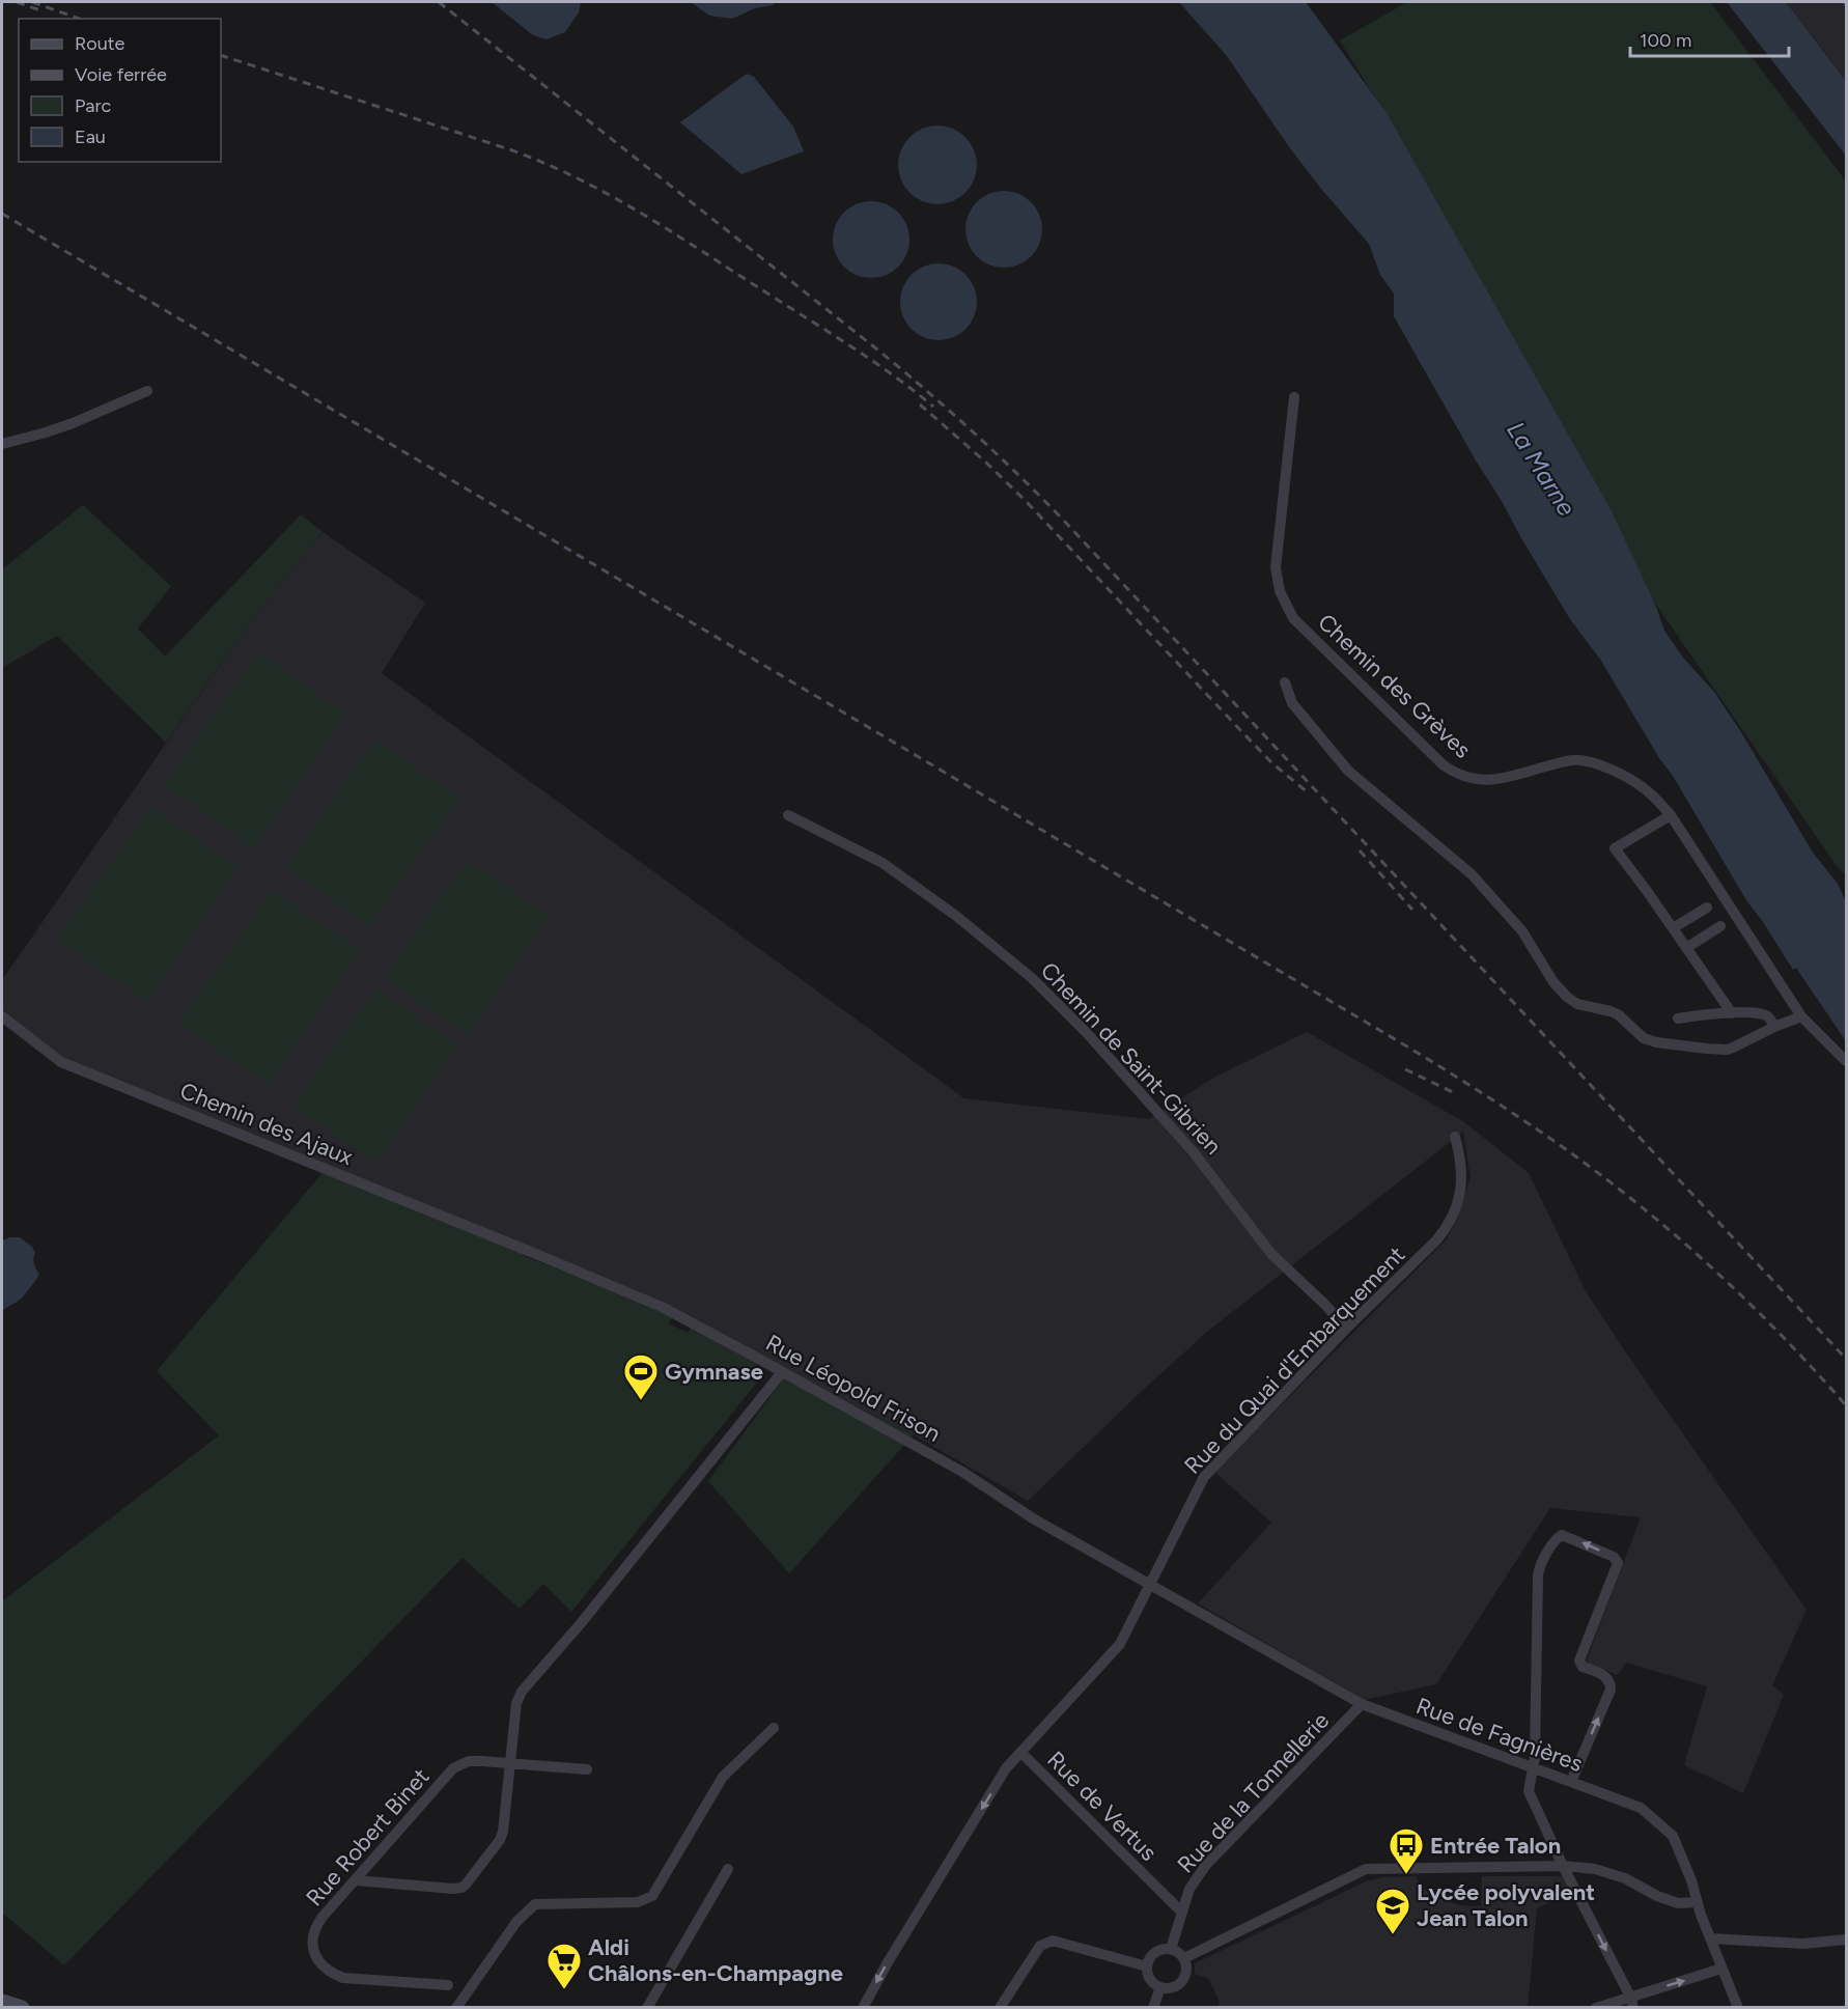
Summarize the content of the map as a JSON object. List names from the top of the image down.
{
  "streets": {
    "street": [
      "Chemin des Grèves",
      "Chemin de Saint-Gibrien",
      "Chemin des Ajaux",
      "Rue du Quai d'Embarquement",
      "Rue Léopold Frison",
      "Rue de Fagnières",
      "Rue de la Tonnellerie",
      "Rue de Vertus",
      "Rue Robert Binet"
    ]
  },
  "crossings": [
    ["Chemin de Saint-Gibrien", "Rue du Quai d'Embarquement"],
    ["Chemin des Ajaux", "Rue Léopold Frison"],
    ["Rue du Quai d'Embarquement", "Rue Léopold Frison"],
    ["Rue du Quai d'Embarquement", "Rue de Fagnières"],
    ["Rue du Quai d'Embarquement", "Rue de Vertus"],
    ["Rue Léopold Frison", "Rue de Fagnières"],
    ["Rue de Fagnières", "Rue de la Tonnellerie"],
    ["Rue de la Tonnellerie", "Rue de Vertus"]
  ],
  "water": ["La Marne"],
  "places": {
    "sports": ["Gymnase"],
    "bus stop": ["Entrée Talon"],
    "school or university": ["Lycée polyvalent Jean Talon"],
    "supermarket": ["Aldi Châlons-en-Champagne"]
  },
  "legend": [
    "Route",
    "Voie ferrée",
    "Parc",
    "Eau"
  ],
  "scale_bar": "100 m"
}
